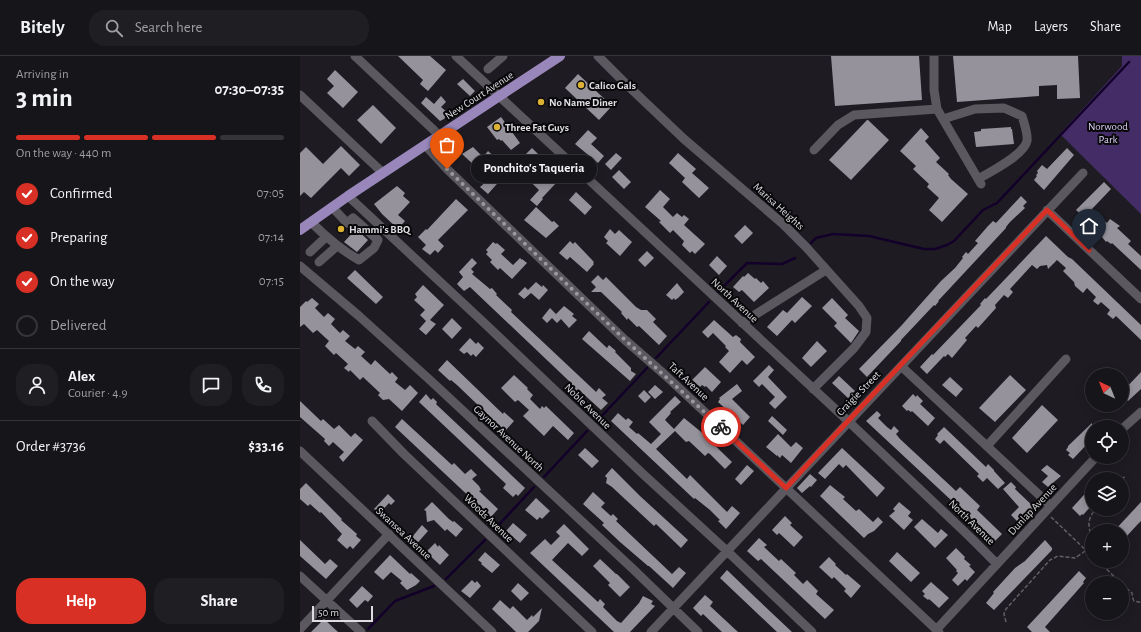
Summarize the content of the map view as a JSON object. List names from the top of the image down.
{
  "streets": {
    "main road": ["New Court Avenue"],
    "street": [
      "Marisa Heights",
      "North Avenue",
      "Taft Avenue",
      "Craigie Street",
      "Noble Avenue",
      "Gaynor Avenue North",
      "Dunlap Avenue",
      "Woods Avenue",
      "Swansea Avenue"
    ]
  },
  "crossings": [
    ["New Court Avenue", "North Avenue"],
    ["New Court Avenue", "Taft Avenue"],
    ["New Court Avenue", "Noble Avenue"],
    ["Marisa Heights", "North Avenue"],
    ["North Avenue", "Craigie Street"],
    ["North Avenue", "Dunlap Avenue"],
    ["Taft Avenue", "Craigie Street"],
    ["Taft Avenue", "Dunlap Avenue"],
    ["Craigie Street", "Noble Avenue"],
    ["Craigie Street", "Gaynor Avenue North"]
  ],
  "parks": ["Norwood Park"],
  "places": [
    "Calico Gals",
    "No Name Diner",
    "Three Fat Guys",
    "Ponchito's Taqueria",
    "Hammi's BBQ"
  ],
  "scale_bar": "50 m",
  "north": "top left",
  "page": {
    "header": "Bitely",
    "search": "Search here",
    "nav": ["Map", "Layers", "Share"],
    "heading": ["3 min", "Arriving in", "07:30–07:35"],
    "panel": [
      "Alex",
      "Courier · 4.9",
      "Order #3736",
      "$33.16"
    ],
    "bar": "On the way · 440 m",
    "bubble": "Ponchito's Taqueria",
    "list": [
      ["Confirmed", "07:05"],
      ["Preparing", "07:14"],
      ["On the way", "07:15"],
      "Delivered"
    ],
    "map_buttons": ["+", "−"],
    "buttons": ["Help", "Share"],
    "scale": "50 m"
  }
}
